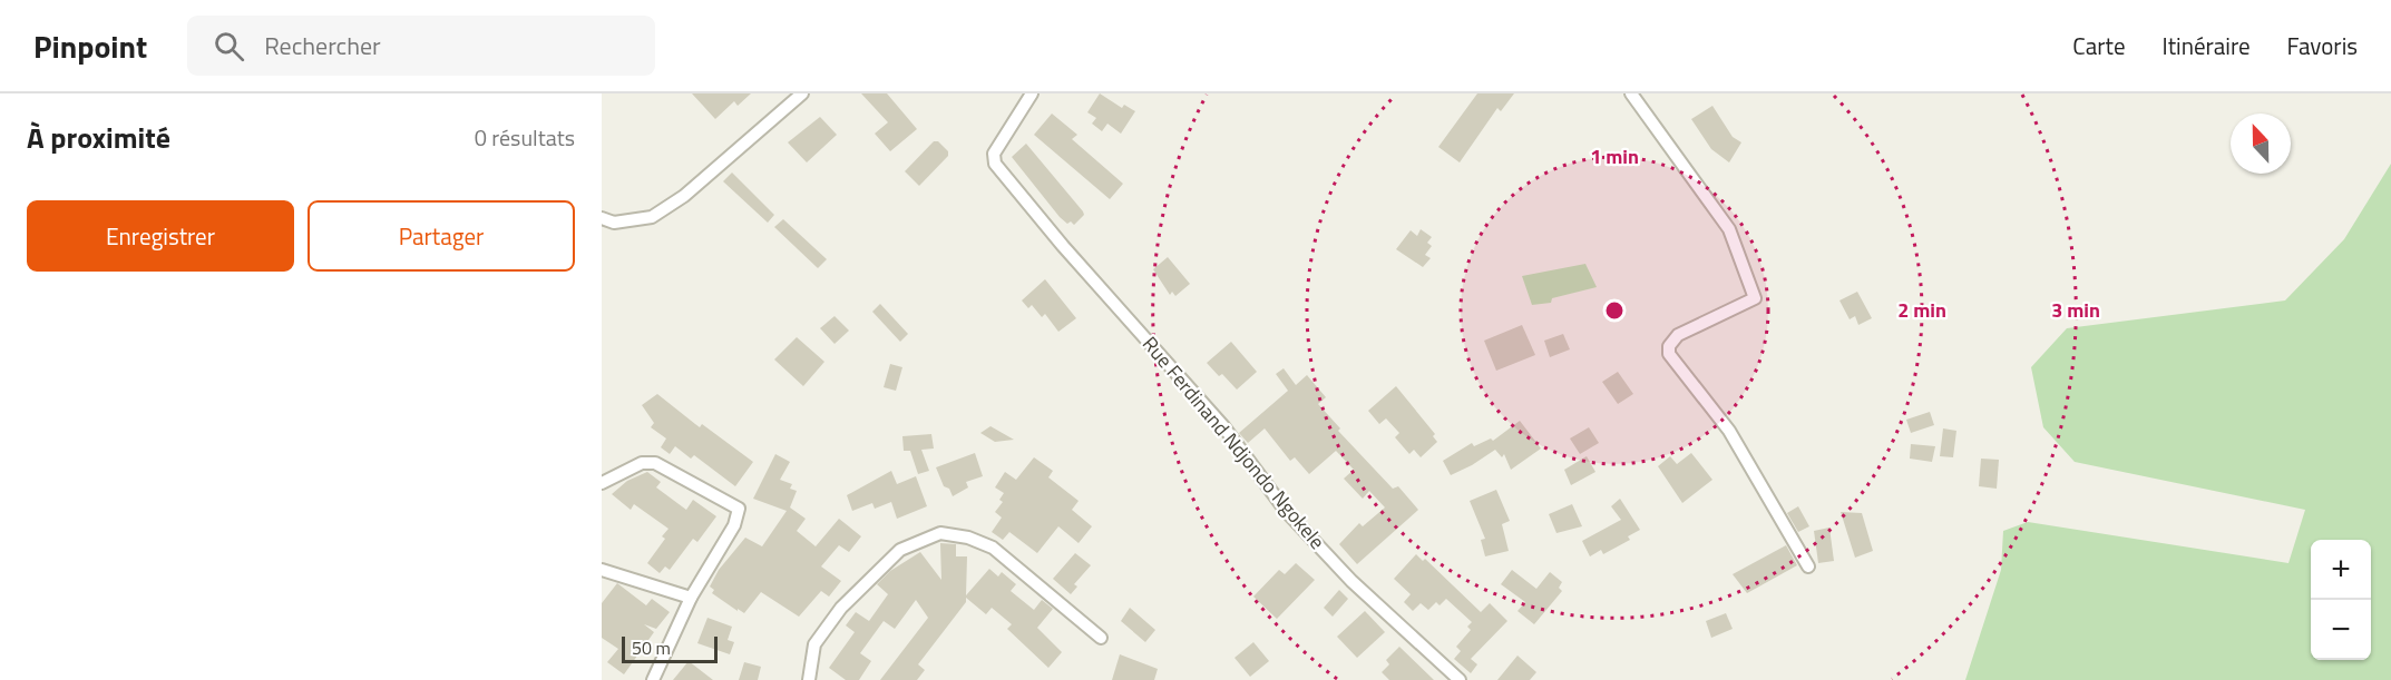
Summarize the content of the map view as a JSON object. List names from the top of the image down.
{
  "streets": {
    "street": ["Rue Ferdinand Ndjondo Ngokele"]
  },
  "scale_bar": "50 m",
  "north": "top",
  "page": {
    "header": "Pinpoint",
    "search": "Rechercher",
    "nav": ["Carte", "Itinéraire", "Favoris"],
    "heading": ["À proximité", "0 résultats"],
    "buttons": ["Enregistrer", "Partager"],
    "map_buttons": ["+", "−"],
    "scale": "50 m"
  },
  "rings": ["1 min", "2 min", "3 min"]
}
